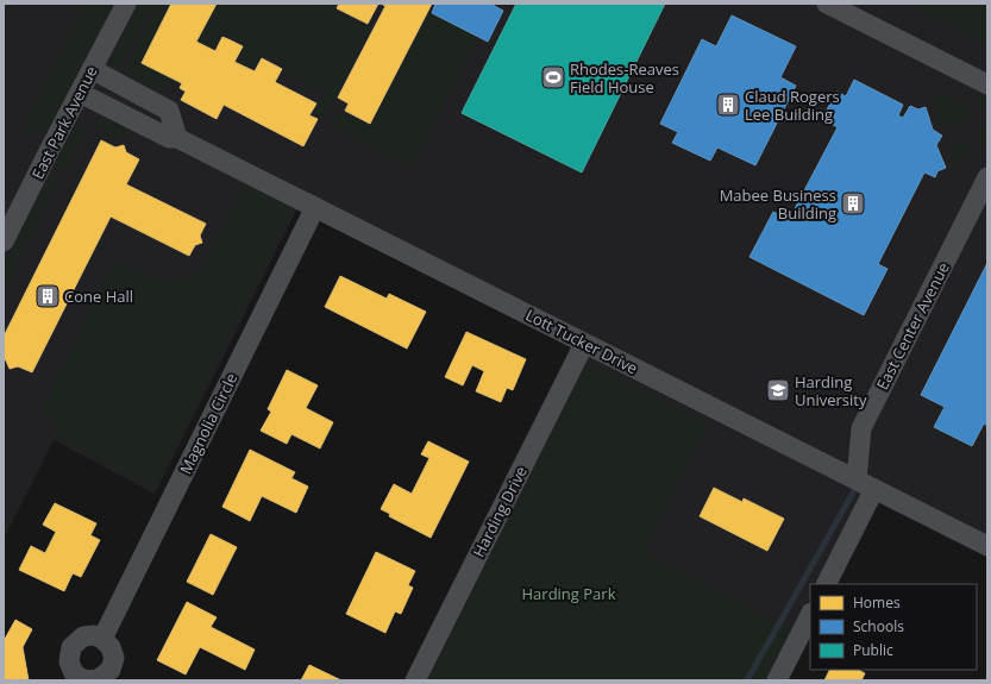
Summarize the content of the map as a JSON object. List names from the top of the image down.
{
  "streets": {
    "street": [
      "East Park Avenue",
      "East Center Avenue",
      "Lott Tucker Drive",
      "Magnolia Circle",
      "Harding Drive"
    ]
  },
  "crossings": [
    ["East Park Avenue", "Lott Tucker Drive"],
    ["East Center Avenue", "Lott Tucker Drive"],
    ["Lott Tucker Drive", "Magnolia Circle"],
    ["Lott Tucker Drive", "Harding Drive"]
  ],
  "parks": ["Harding Park"],
  "places": {
    "sports": ["Rhodes-Reaves Field House"],
    "building": ["Claud Rogers Lee Building", "Mabee Business Building", "Cone Hall"],
    "school or university": ["Harding University"]
  },
  "legend": ["Homes", "Schools", "Public"]
}
